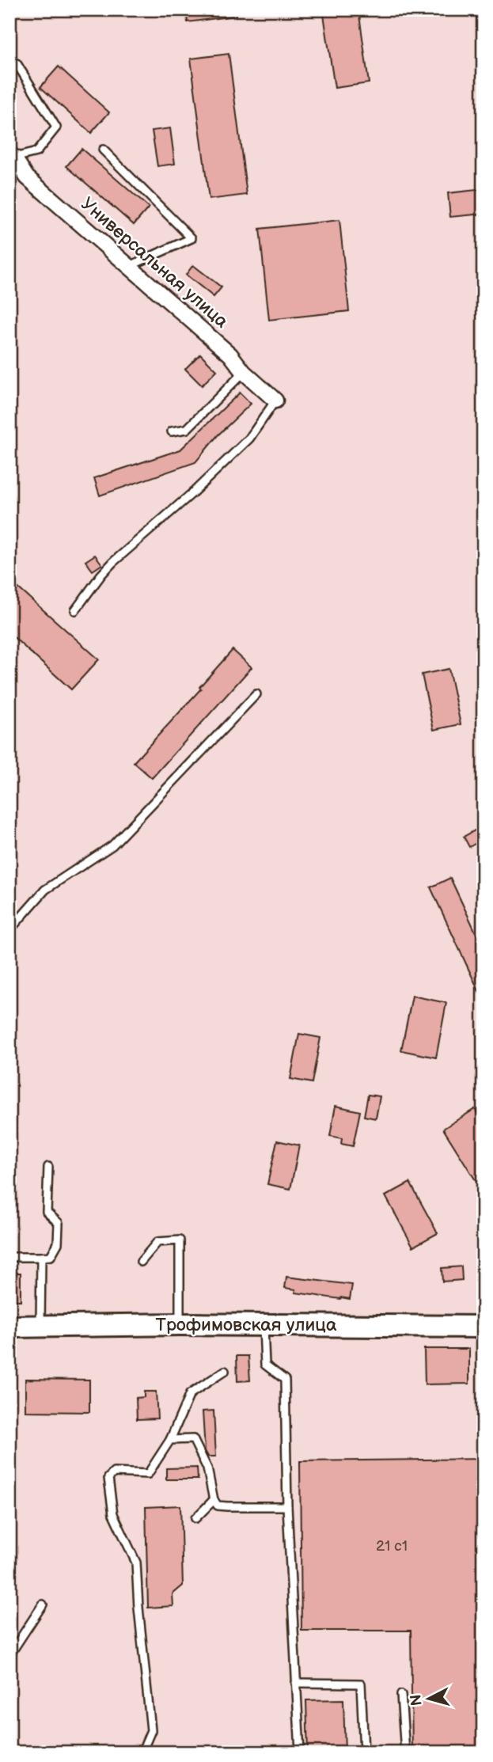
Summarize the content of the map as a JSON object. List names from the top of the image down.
{
  "streets": {
    "street": ["Универсальная улица", "Трофимовская улица"]
  },
  "house_numbers": ["21 с1"],
  "north": "left"
}
